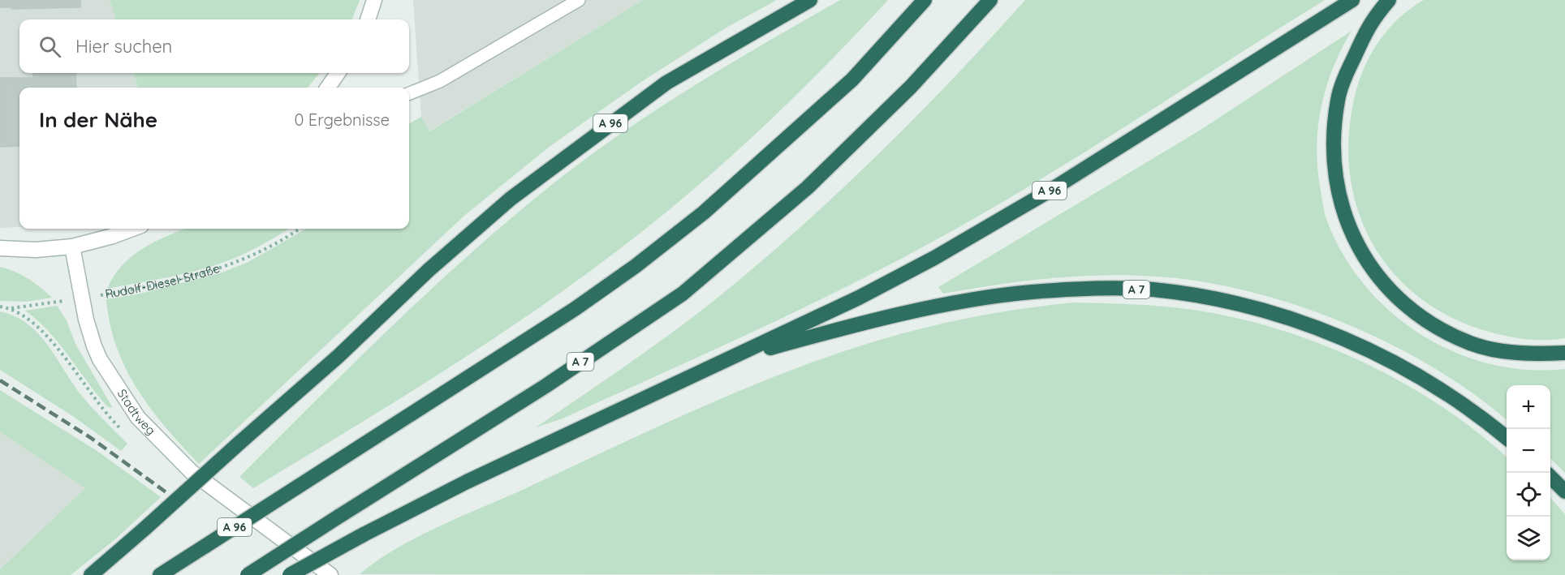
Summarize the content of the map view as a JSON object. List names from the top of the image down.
{
  "streets": {
    "highway": ["A 96", "A 7"],
    "street": ["Stadtweg"],
    "path": ["Rudolf-Diesel-Straße"]
  },
  "crossings": [
    ["A 96", "A 7"],
    ["Rudolf-Diesel-Straße", "Stadtweg"]
  ],
  "page": {
    "search": "Hier suchen",
    "heading": ["In der Nähe", "0 Ergebnisse"],
    "map_buttons": ["+", "−"]
  }
}
